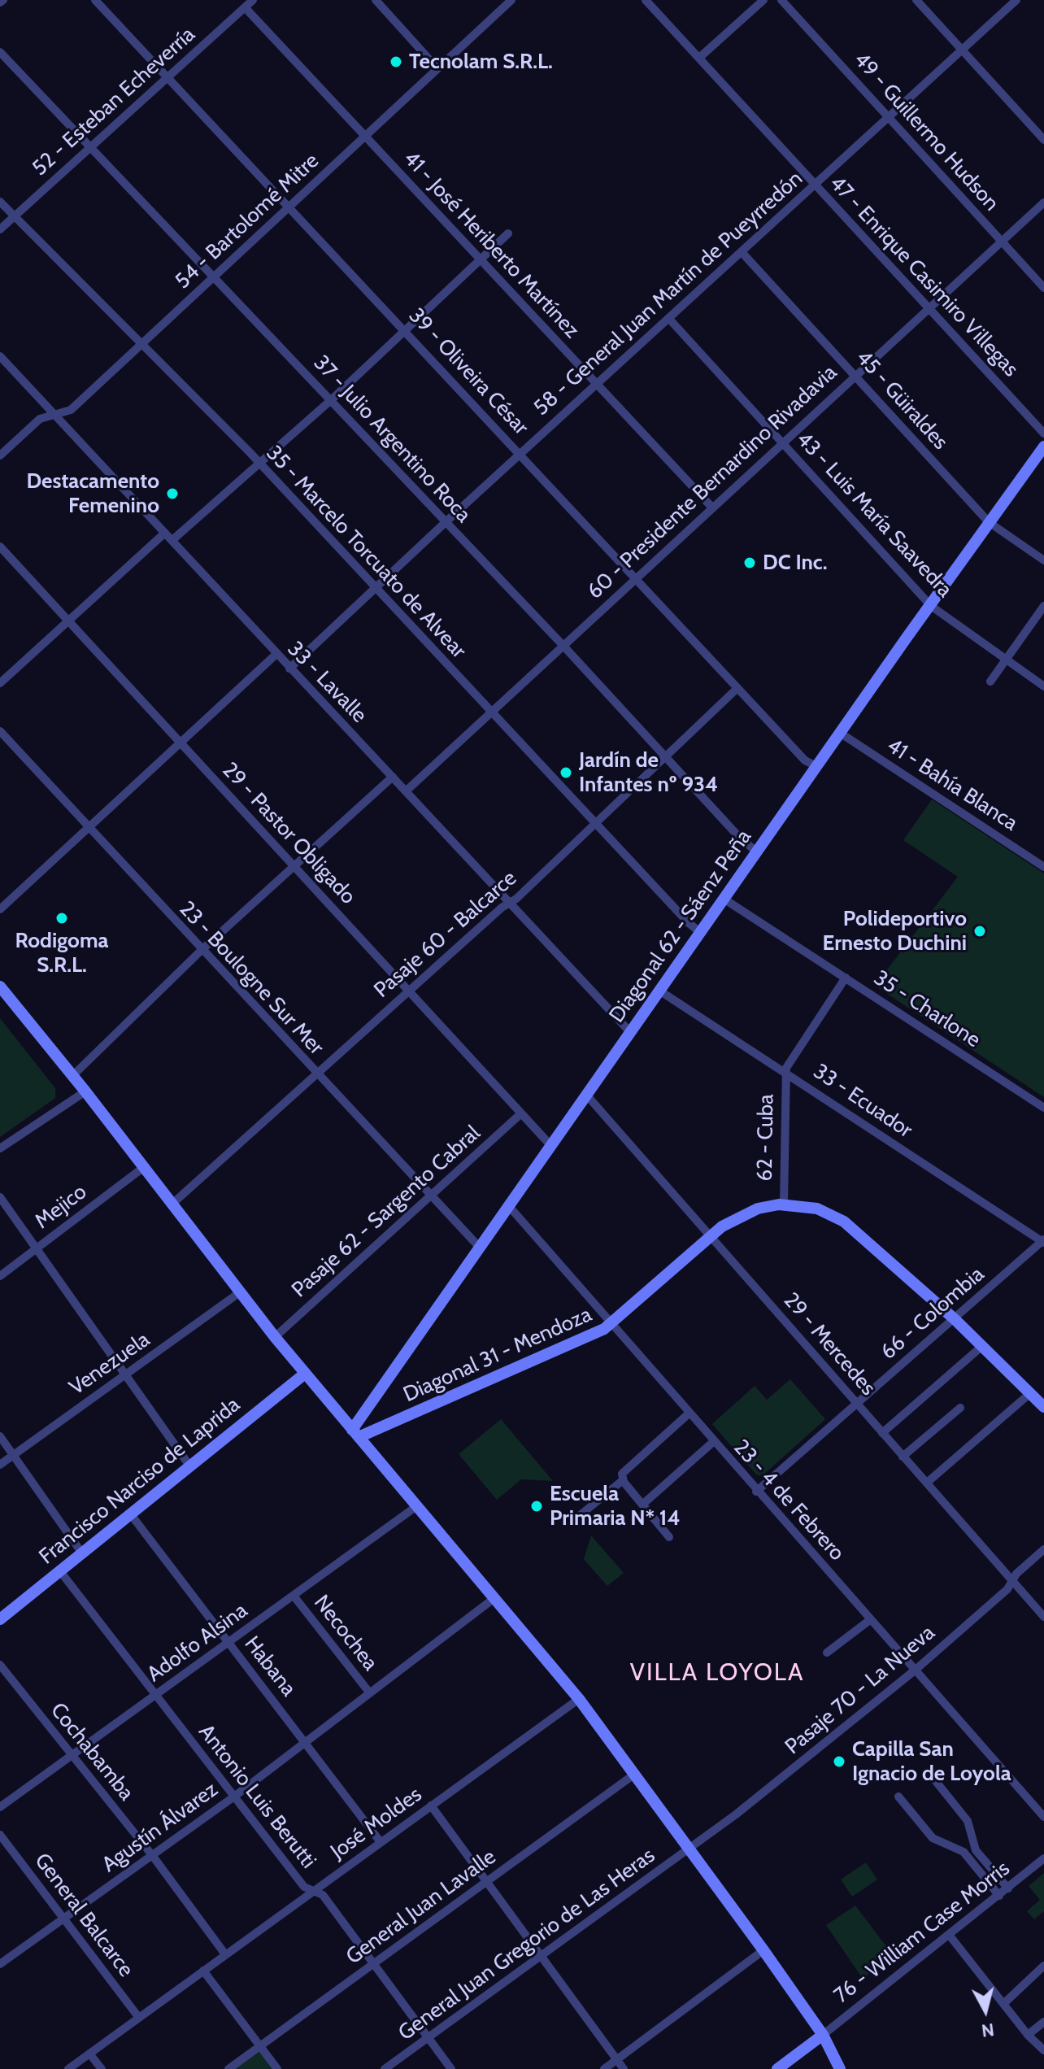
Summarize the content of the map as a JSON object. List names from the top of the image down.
{
  "streets": {
    "street": [
      "52 - Esteban Echeverría",
      "49 - Guillermo Hudson",
      "54 - Bartolomé Mitre",
      "41 - José Heriberto Martínez",
      "47 - Enrique Casimiro Villegas",
      "58 - General Juan Martín de Pueyrredón",
      "39 - Oliveira César",
      "45 - Güiraldes",
      "37 - Julio Argentino Roca",
      "60 - Presidente Bernardino Rivadavia",
      "43 - Luis María Saavedra",
      "35 - Marcelo Torcuato de Alvear",
      "33 - Lavalle",
      "41 - Bahía Blanca",
      "29 - Pastor Obligado",
      "Diagonal 62 - Sáenz Peña",
      "Pasaje 60 - Balcarce",
      "23 - Boulogne Sur Mer",
      "35 - Charlone",
      "33 - Ecuador",
      "62 - Cuba",
      "Mejico",
      "Pasaje 62 - Sargento Cabral",
      "66 - Colombia",
      "29 - Mercedes",
      "Diagonal 31 - Mendoza",
      "Venezuela",
      "Francisco Narciso de Laprida",
      "23 - 4 de Febrero",
      "Necochea",
      "Adolfo Alsina",
      "Habana",
      "Pasaje 70 - La Nueva",
      "Cochabamba",
      "Antonio Luis Berutti",
      "José Moldes",
      "Agustín Álvarez",
      "General Juan Lavalle",
      "General Balcarce",
      "76 - William Case Morris",
      "General Juan Gregorio de Las Heras"
    ]
  },
  "crossings": [
    ["52 - Esteban Echeverría", "41 - José Heriberto Martínez"],
    ["52 - Esteban Echeverría", "39 - Oliveira César"],
    ["52 - Esteban Echeverría", "37 - Julio Argentino Roca"],
    ["52 - Esteban Echeverría", "35 - Marcelo Torcuato de Alvear"],
    ["49 - Guillermo Hudson", "58 - General Juan Martín de Pueyrredón"],
    ["49 - Guillermo Hudson", "60 - Presidente Bernardino Rivadavia"],
    ["54 - Bartolomé Mitre", "41 - José Heriberto Martínez"],
    ["54 - Bartolomé Mitre", "39 - Oliveira César"],
    ["54 - Bartolomé Mitre", "37 - Julio Argentino Roca"],
    ["54 - Bartolomé Mitre", "35 - Marcelo Torcuato de Alvear"],
    ["54 - Bartolomé Mitre", "33 - Lavalle"],
    ["41 - José Heriberto Martínez", "58 - General Juan Martín de Pueyrredón"],
    ["41 - José Heriberto Martínez", "60 - Presidente Bernardino Rivadavia"],
    ["47 - Enrique Casimiro Villegas", "58 - General Juan Martín de Pueyrredón"],
    ["47 - Enrique Casimiro Villegas", "60 - Presidente Bernardino Rivadavia"],
    ["58 - General Juan Martín de Pueyrredón", "39 - Oliveira César"],
    ["58 - General Juan Martín de Pueyrredón", "45 - Güiraldes"],
    ["58 - General Juan Martín de Pueyrredón", "37 - Julio Argentino Roca"],
    ["58 - General Juan Martín de Pueyrredón", "43 - Luis María Saavedra"],
    ["58 - General Juan Martín de Pueyrredón", "35 - Marcelo Torcuato de Alvear"],
    ["58 - General Juan Martín de Pueyrredón", "33 - Lavalle"],
    ["39 - Oliveira César", "60 - Presidente Bernardino Rivadavia"],
    ["39 - Oliveira César", "Diagonal 62 - Sáenz Peña"],
    ["39 - Oliveira César", "Pasaje 60 - Balcarce"],
    ["45 - Güiraldes", "60 - Presidente Bernardino Rivadavia"],
    ["45 - Güiraldes", "Diagonal 62 - Sáenz Peña"],
    ["37 - Julio Argentino Roca", "60 - Presidente Bernardino Rivadavia"],
    ["37 - Julio Argentino Roca", "Diagonal 62 - Sáenz Peña"],
    ["37 - Julio Argentino Roca", "Pasaje 60 - Balcarce"],
    ["60 - Presidente Bernardino Rivadavia", "43 - Luis María Saavedra"],
    ["60 - Presidente Bernardino Rivadavia", "35 - Marcelo Torcuato de Alvear"],
    ["60 - Presidente Bernardino Rivadavia", "33 - Lavalle"],
    ["43 - Luis María Saavedra", "Diagonal 62 - Sáenz Peña"],
    ["35 - Marcelo Torcuato de Alvear", "Diagonal 62 - Sáenz Peña"],
    ["35 - Marcelo Torcuato de Alvear", "Pasaje 60 - Balcarce"],
    ["33 - Lavalle", "Diagonal 62 - Sáenz Peña"],
    ["33 - Lavalle", "Pasaje 60 - Balcarce"],
    ["41 - Bahía Blanca", "Diagonal 62 - Sáenz Peña"],
    ["29 - Pastor Obligado", "Diagonal 62 - Sáenz Peña"],
    ["29 - Pastor Obligado", "Pasaje 60 - Balcarce"],
    ["29 - Pastor Obligado", "Pasaje 62 - Sargento Cabral"],
    ["Diagonal 62 - Sáenz Peña", "23 - Boulogne Sur Mer"],
    ["Diagonal 62 - Sáenz Peña", "35 - Charlone"],
    ["Diagonal 62 - Sáenz Peña", "33 - Ecuador"],
    ["Diagonal 62 - Sáenz Peña", "29 - Mercedes"],
    ["Diagonal 62 - Sáenz Peña", "Diagonal 31 - Mendoza"],
    ["Diagonal 62 - Sáenz Peña", "23 - 4 de Febrero"],
    ["Pasaje 60 - Balcarce", "23 - Boulogne Sur Mer"],
    ["23 - Boulogne Sur Mer", "Pasaje 62 - Sargento Cabral"],
    ["33 - Ecuador", "62 - Cuba"],
    ["33 - Ecuador", "66 - Colombia"],
    ["62 - Cuba", "Diagonal 31 - Mendoza"],
    ["66 - Colombia", "29 - Mercedes"],
    ["66 - Colombia", "Diagonal 31 - Mendoza"],
    ["66 - Colombia", "23 - 4 de Febrero"],
    ["29 - Mercedes", "Diagonal 31 - Mendoza"],
    ["29 - Mercedes", "Pasaje 70 - La Nueva"],
    ["Diagonal 31 - Mendoza", "23 - 4 de Febrero"],
    ["Francisco Narciso de Laprida", "Habana"],
    ["Francisco Narciso de Laprida", "Antonio Luis Berutti"],
    ["23 - 4 de Febrero", "Pasaje 70 - La Nueva"],
    ["Necochea", "Adolfo Alsina"],
    ["Necochea", "Agustín Álvarez"],
    ["Adolfo Alsina", "Habana"],
    ["Adolfo Alsina", "Cochabamba"],
    ["Adolfo Alsina", "Antonio Luis Berutti"],
    ["Habana", "José Moldes"],
    ["Habana", "Agustín Álvarez"],
    ["Pasaje 70 - La Nueva", "General Juan Gregorio de Las Heras"],
    ["Cochabamba", "José Moldes"],
    ["Cochabamba", "Agustín Álvarez"],
    ["Antonio Luis Berutti", "José Moldes"],
    ["Antonio Luis Berutti", "Agustín Álvarez"],
    ["Antonio Luis Berutti", "General Juan Lavalle"],
    ["Antonio Luis Berutti", "General Juan Gregorio de Las Heras"],
    ["José Moldes", "General Balcarce"],
    ["Agustín Álvarez", "General Balcarce"]
  ],
  "districts": ["VILLA LOYOLA"],
  "places": [
    "Tecnolam S.R.L.",
    "Destacamento Femenino",
    "DC Inc.",
    "Jardín de Infantes nº 934",
    "Rodigoma S.R.L.",
    "Polideportivo Ernesto Duchini",
    "Escuela Primaria N* 14",
    "Capilla San Ignacio de Loyola"
  ],
  "north": "bottom"
}
